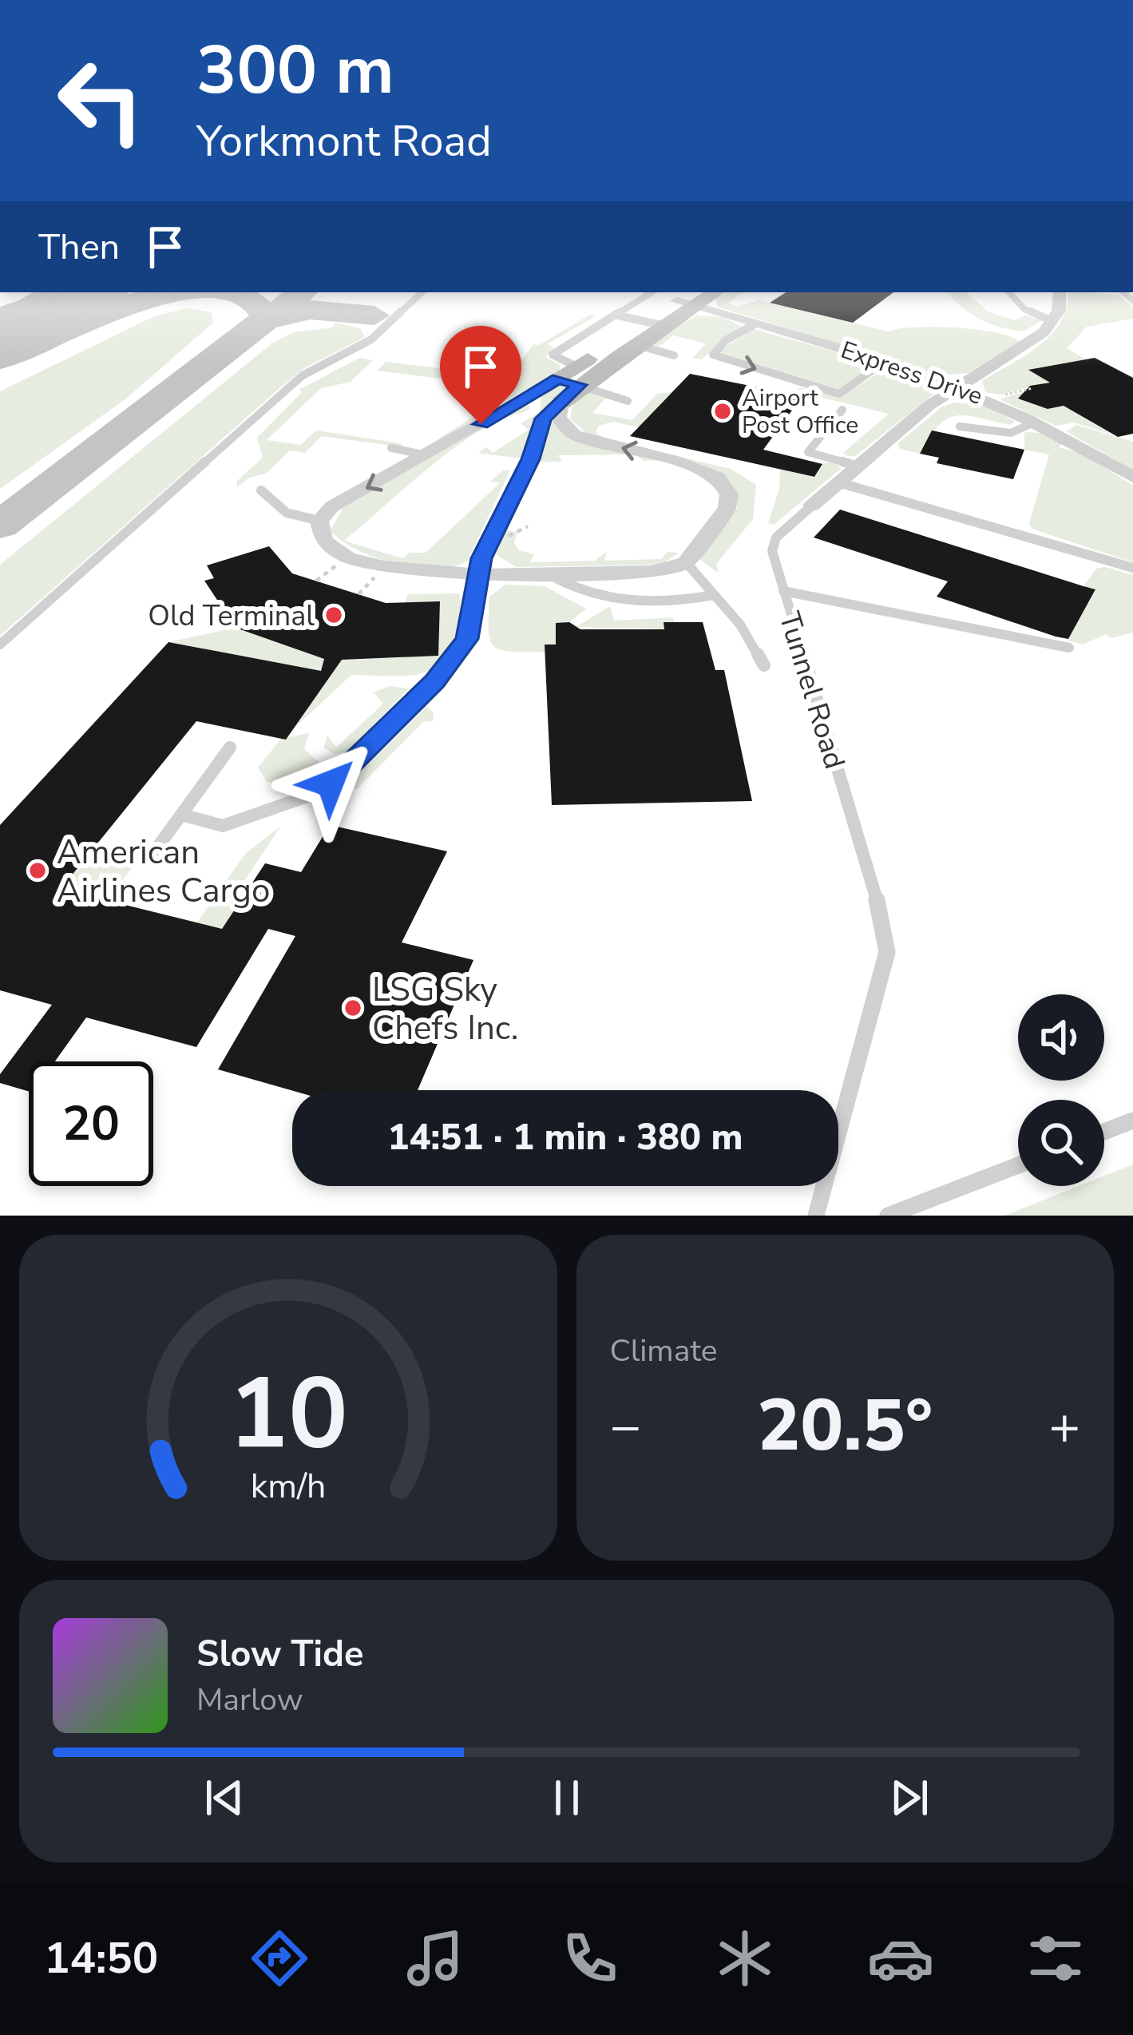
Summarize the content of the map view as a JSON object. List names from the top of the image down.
{
  "streets": {
    "street": ["Express Drive", "Tunnel Road"]
  },
  "crossings": [
    ["Express Drive", "Tunnel Road"]
  ],
  "places": [
    "Airport Post Office",
    "Old Terminal",
    "American Airlines Cargo",
    "LSG Sky Chefs Inc."
  ],
  "page": {
    "turn": ["300 m", "Yorkmont Road"],
    "then": "Then",
    "limit": "20",
    "trip": "14:51 · 1 min · 380 m",
    "tile": "Climate",
    "heat": ["−", "20.5°", "+"],
    "song": ["Slow Tide", "Marlow"],
    "tabs": "14:50",
    "gauge": ["10", "km/h"]
  }
}
